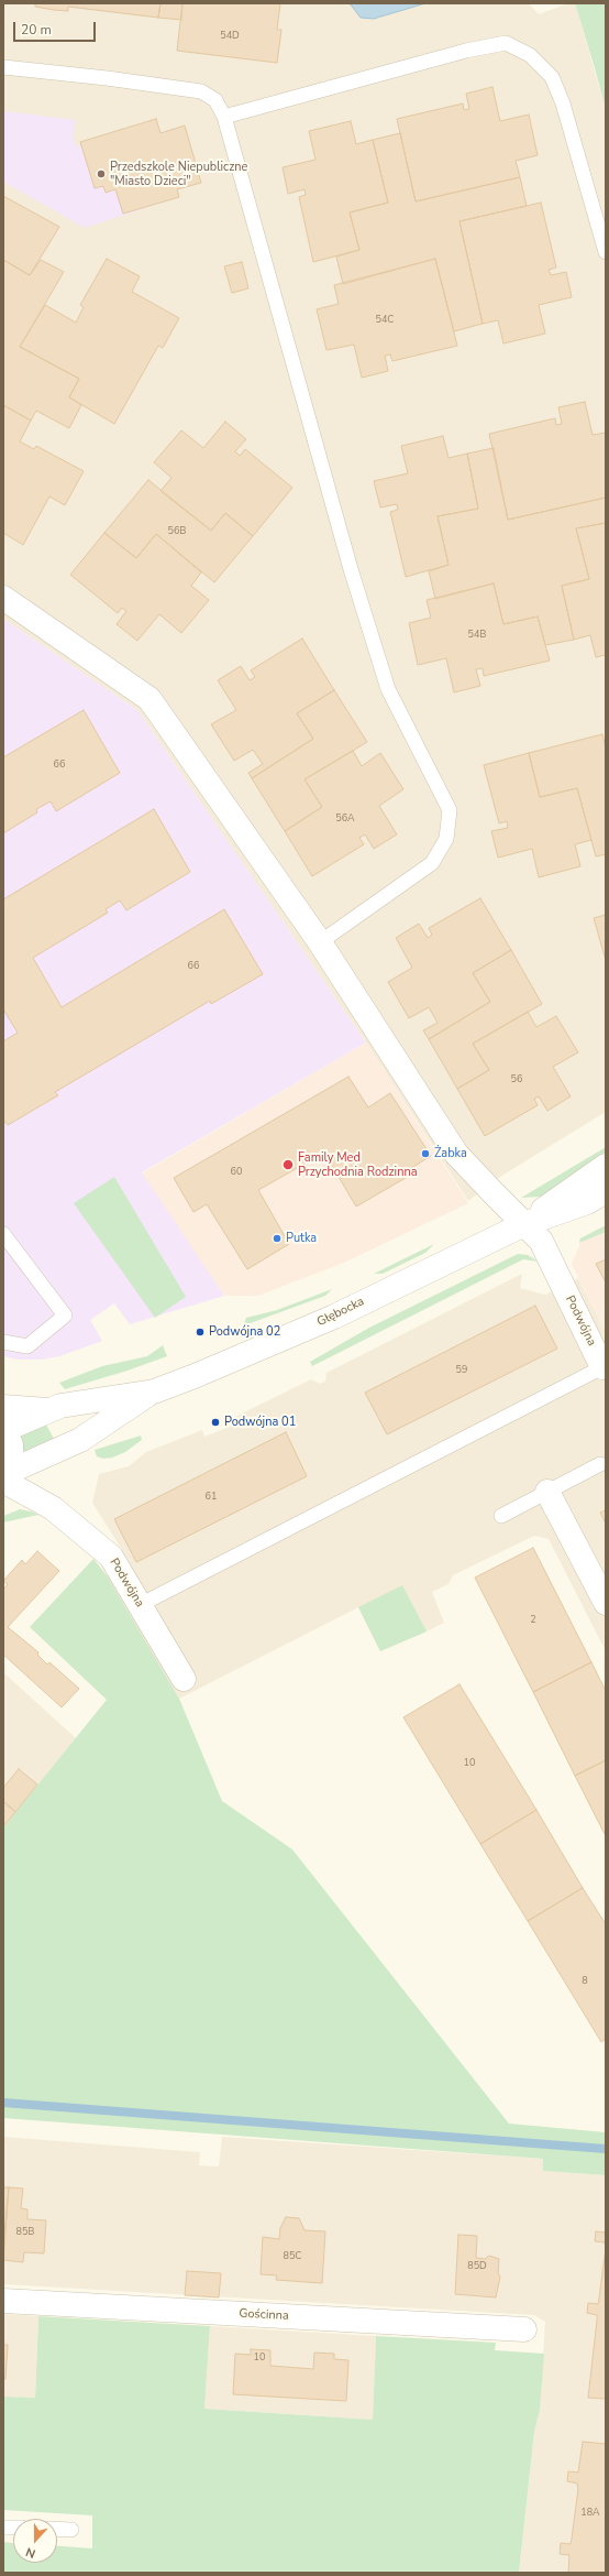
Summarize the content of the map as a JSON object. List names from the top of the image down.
{
  "streets": {
    "street": ["Głębocka", "Podwójna", "Gościnna"]
  },
  "crossings": [
    ["Głębocka", "Podwójna"]
  ],
  "places": [
    "Przedszkole Niepubliczne \"Miasto Dzieci\"",
    "Żabka",
    "Family Med Przychodnia Rodzinna",
    "Putka",
    "Podwójna 02",
    "Podwójna 01"
  ],
  "house_numbers": [
    "54D",
    "54C",
    "56B",
    "54B",
    "66",
    "56A",
    "66",
    "56",
    "60",
    "59",
    "61",
    "2",
    "10",
    "8",
    "85B",
    "85C",
    "85D",
    "10",
    "18A"
  ],
  "scale_bar": "20 m",
  "north": "bottom"
}
